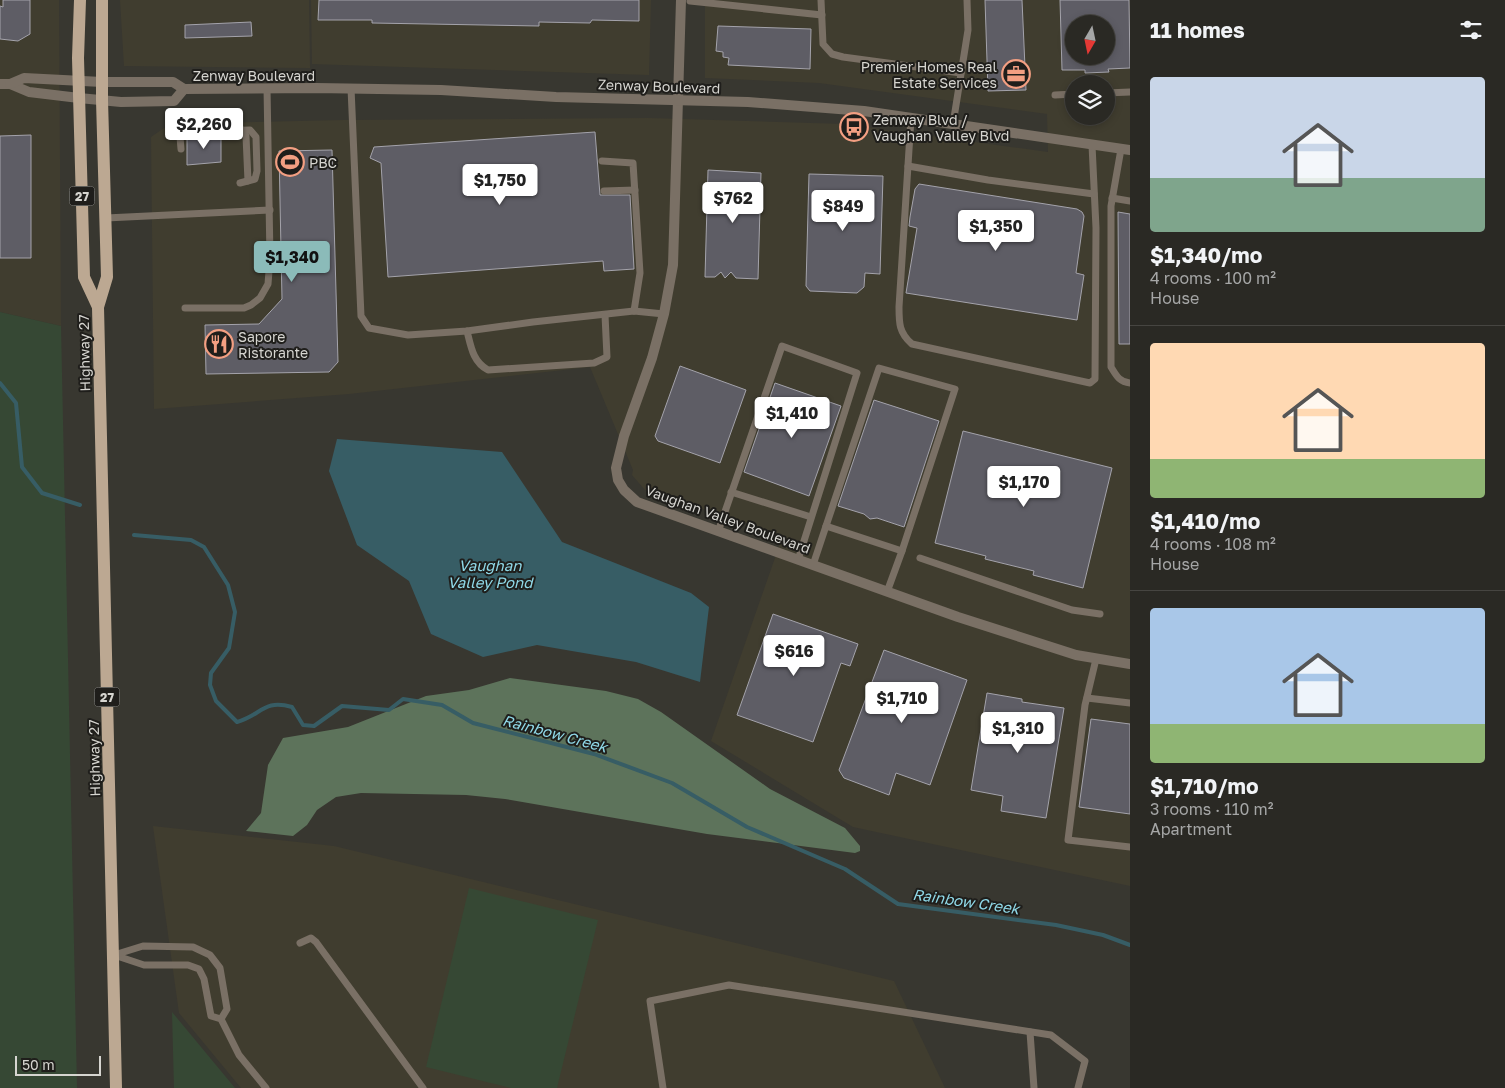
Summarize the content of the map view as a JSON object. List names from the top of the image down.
{
  "streets": {
    "main road": ["27", "Highway 27"],
    "street": ["Zenway Boulevard", "Vaughan Valley Boulevard"]
  },
  "crossings": [
    ["Zenway Boulevard", "Highway 27"],
    ["Zenway Boulevard", "Vaughan Valley Boulevard"]
  ],
  "water": ["Vaughan Valley Pond", "Rainbow Creek"],
  "places": {
    "office": ["Premier Homes Real Estate Services"],
    "bus stop": ["Zenway Blvd / Vaughan Valley Blvd"],
    "sports": ["PBC"],
    "restaurant": ["Sapore Ristorante"]
  },
  "scale_bar": "50 m",
  "north": "bottom",
  "page": {
    "heading": "11 homes",
    "list": [
      {
        "name": "$1,340/mo",
        "note": "4 rooms · 100 m² · House"
      },
      {
        "name": "$1,410/mo",
        "note": "4 rooms · 108 m² · House"
      },
      {
        "name": "$1,710/mo",
        "note": "3 rooms · 110 m² · Apartment"
      }
    ],
    "price": [
      "$2,260",
      "$1,750",
      "$762",
      "$849",
      "$1,350",
      "$1,340",
      "$1,410",
      "$1,170",
      "$616",
      "$1,710",
      "$1,310"
    ],
    "scale": "50 m"
  }
}
